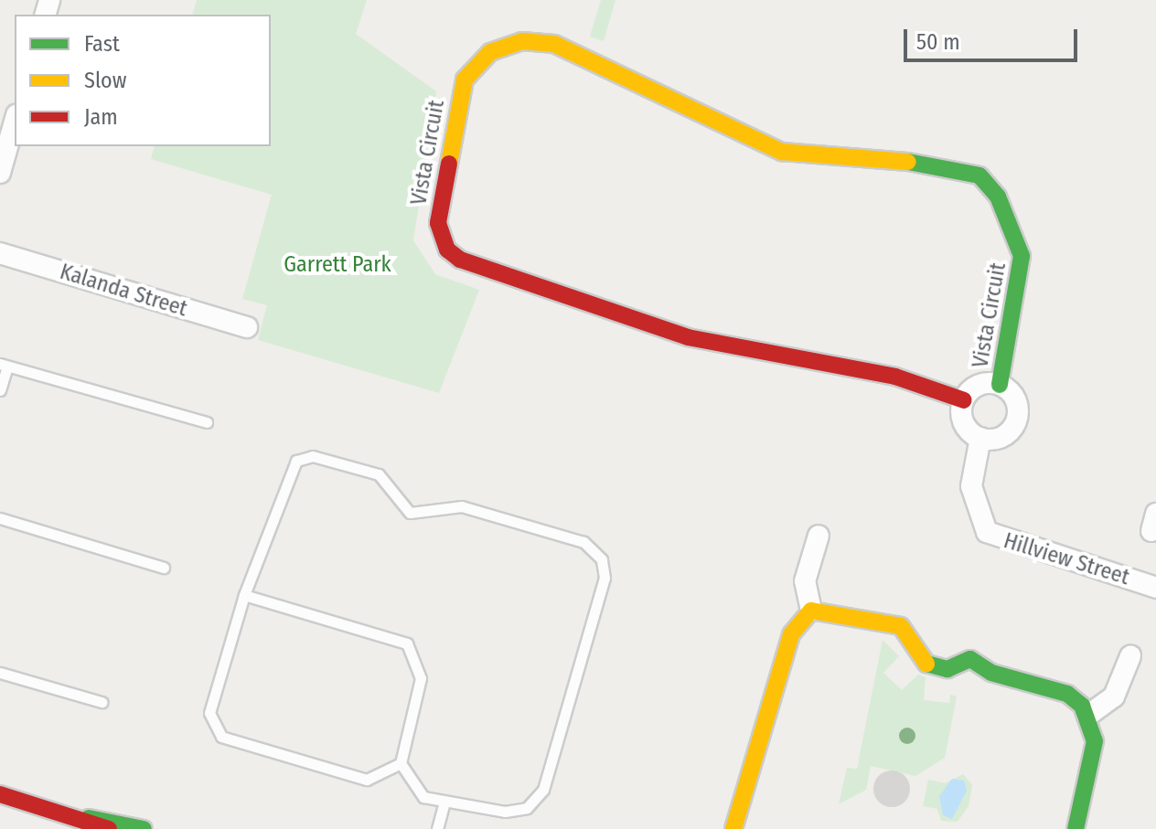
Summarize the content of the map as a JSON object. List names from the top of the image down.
{
  "streets": {
    "street": ["Vista Circuit", "Kalanda Street", "Hillview Street"]
  },
  "crossings": [
    ["Vista Circuit", "Hillview Street"]
  ],
  "parks": ["Garrett Park"],
  "legend": ["Fast", "Slow", "Jam"],
  "scale_bar": "50 m"
}
